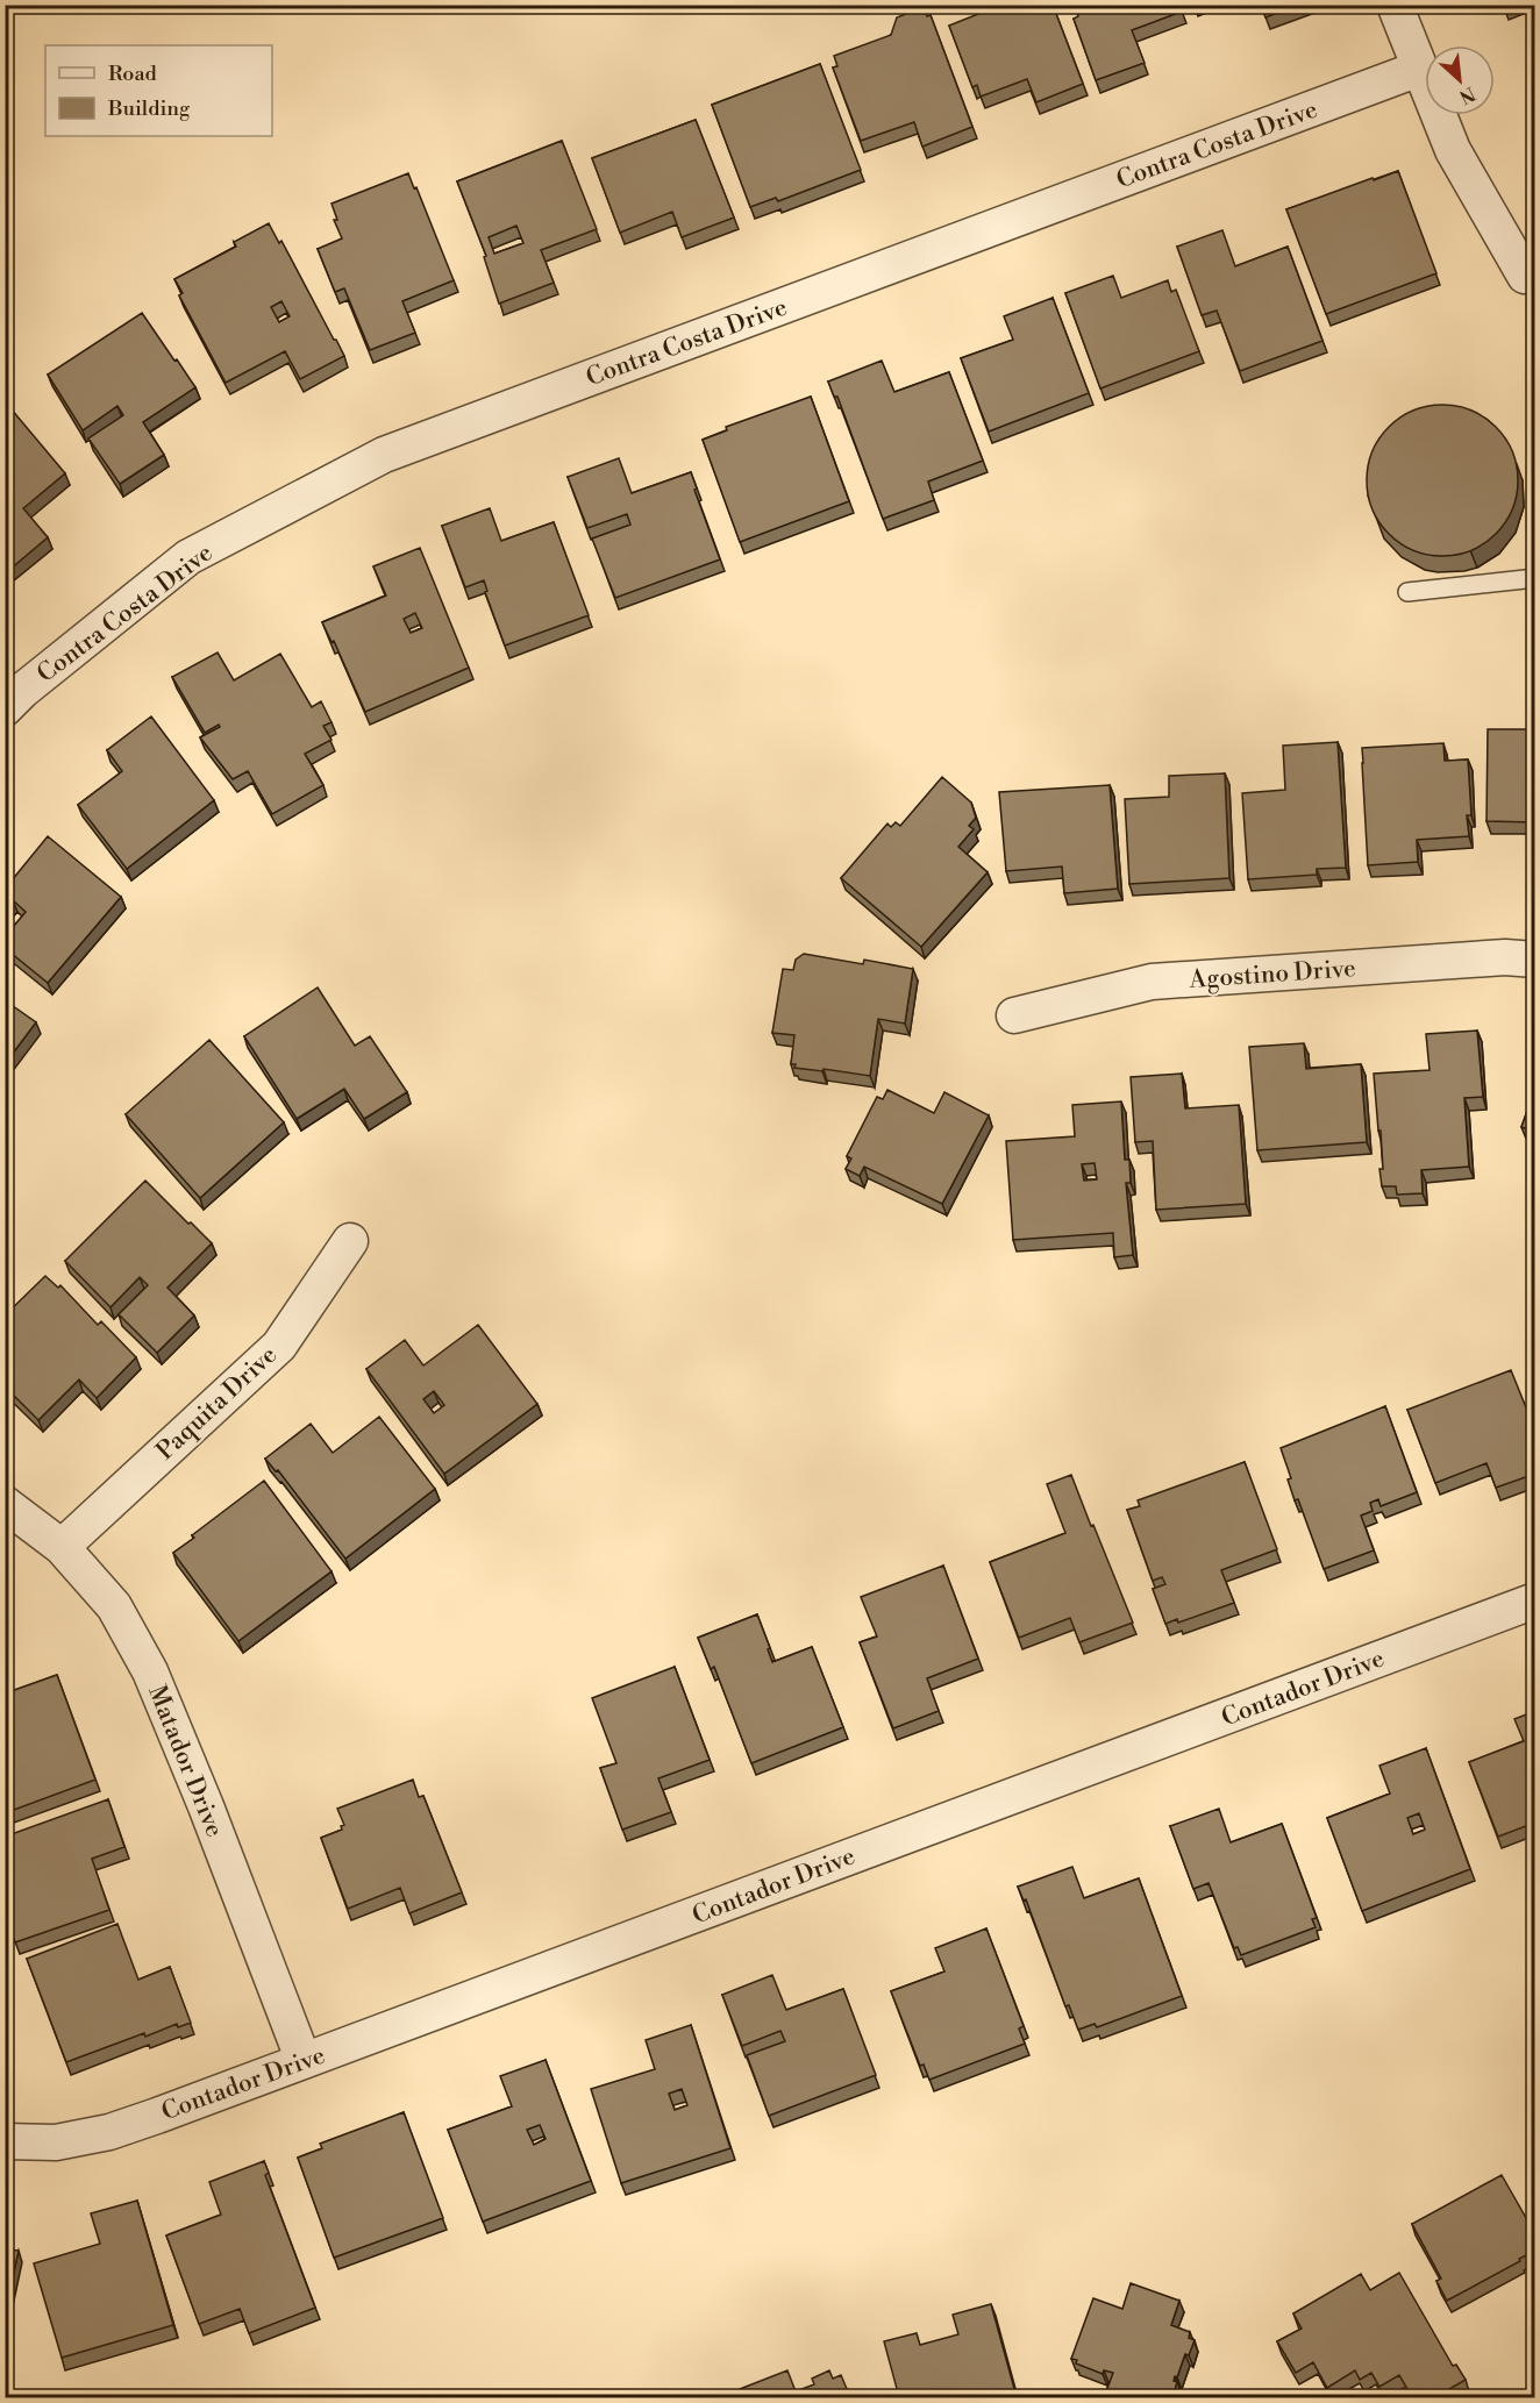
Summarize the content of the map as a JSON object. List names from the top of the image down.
{
  "streets": {
    "street": [
      "Contra Costa Drive",
      "Agostino Drive",
      "Paquita Drive",
      "Contador Drive",
      "Matador Drive"
    ]
  },
  "crossings": [
    ["Paquita Drive", "Matador Drive"],
    ["Contador Drive", "Matador Drive"]
  ],
  "legend": ["Road", "Building"],
  "north": "bottom right"
}
